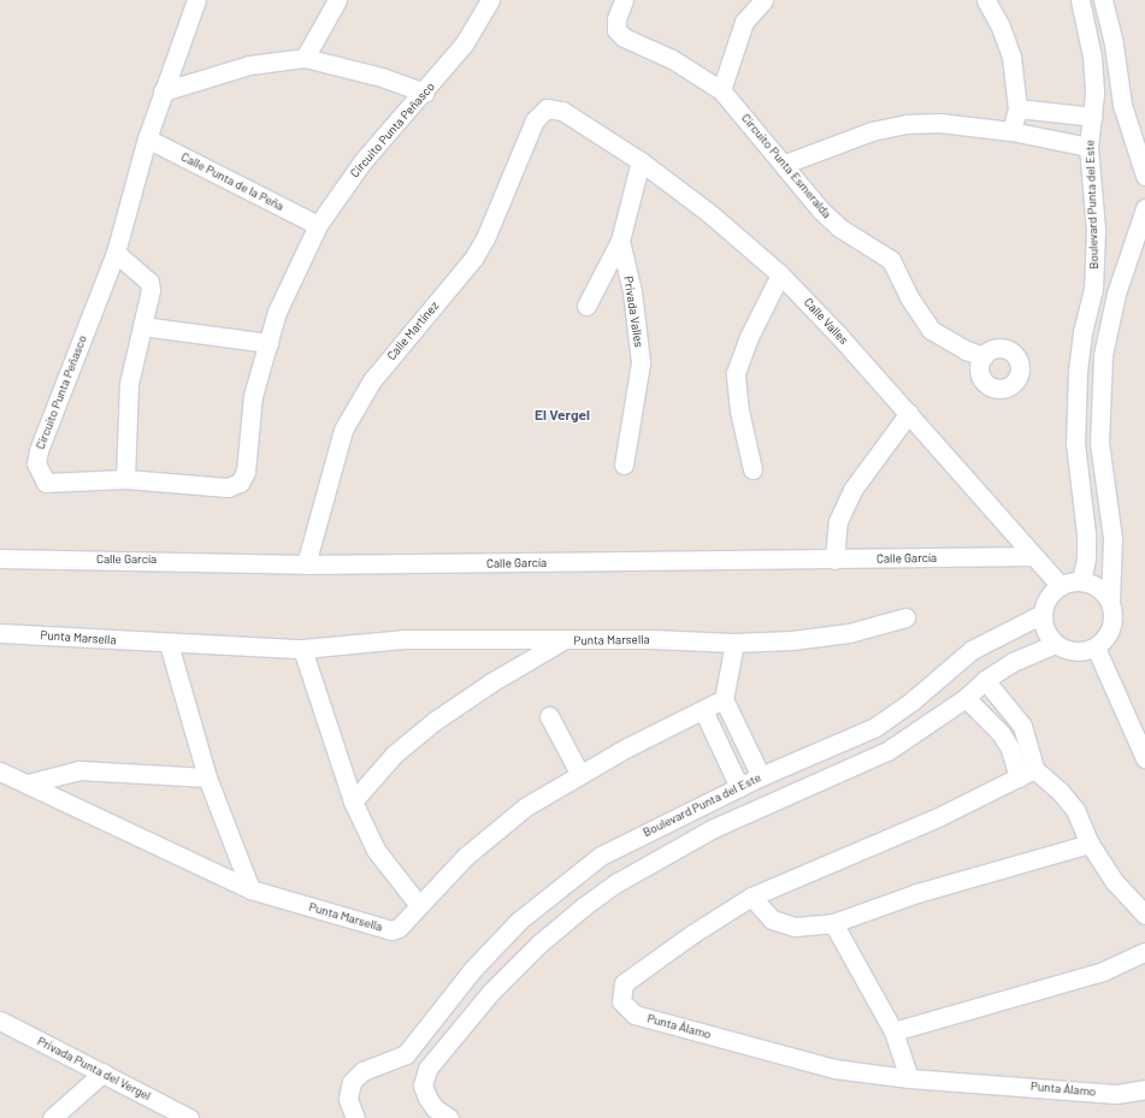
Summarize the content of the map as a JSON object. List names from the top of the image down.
{
  "streets": {
    "street": [
      "Circuito Punta Peñasco",
      "Circuito Punta Esmeralda",
      "Calle Punta de la Peña",
      "Boulevard Punta del Este",
      "Privada Valles",
      "Calle Valles",
      "Calle Martínez",
      "Calle García",
      "Punta Marsella",
      "Punta Álamo",
      "Privada Punta del Vergel"
    ]
  },
  "crossings": [
    ["Circuito Punta Peñasco", "Calle Punta de la Peña"],
    ["Boulevard Punta del Este", "Calle Valles"],
    ["Privada Valles", "Calle Valles"],
    ["Calle Valles", "Calle Martínez"],
    ["Calle Valles", "Calle García"],
    ["Calle Martínez", "Calle García"]
  ],
  "districts": ["El Vergel"]
}
